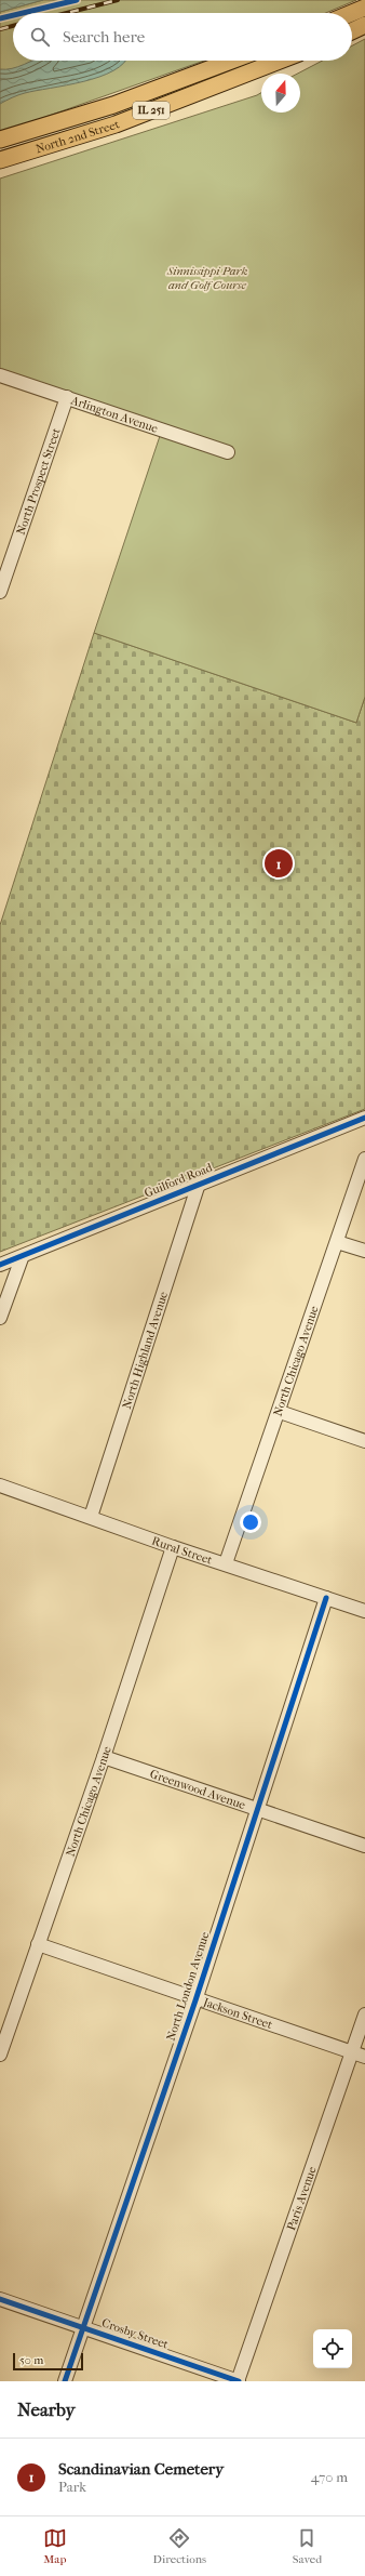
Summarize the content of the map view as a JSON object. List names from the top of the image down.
{
  "streets": {
    "main road": ["IL 251", "North 2nd Street"],
    "street": [
      "Arlington Avenue",
      "North Prospect Street",
      "Guilford Road",
      "North Highland Avenue",
      "North Chicago Avenue",
      "Rural Street",
      "Greenwood Avenue",
      "North London Avenue",
      "Jackson Street",
      "Paris Avenue",
      "Crosby Street"
    ]
  },
  "crossings": [
    ["Arlington Avenue", "North Prospect Street"],
    ["Guilford Road", "North Highland Avenue"],
    ["North Highland Avenue", "Rural Street"],
    ["North Chicago Avenue", "Rural Street"],
    ["North Chicago Avenue", "Greenwood Avenue"],
    ["North Chicago Avenue", "Jackson Street"],
    ["Rural Street", "North London Avenue"],
    ["Greenwood Avenue", "North London Avenue"],
    ["North London Avenue", "Jackson Street"],
    ["North London Avenue", "Crosby Street"],
    ["Jackson Street", "Paris Avenue"],
    ["Paris Avenue", "Crosby Street"]
  ],
  "parks": ["Sinnissippi Park and Golf Course"],
  "scale_bar": "50 m",
  "north": "top",
  "page": {
    "search": "Search here",
    "pins": "1",
    "scale": "50 m",
    "heading": "Nearby",
    "list": [
      {
        "mark": "1",
        "name": "Scandinavian Cemetery",
        "note": "Park",
        "value": "470 m"
      }
    ],
    "nav": ["Map", "Directions", "Saved"]
  }
}
